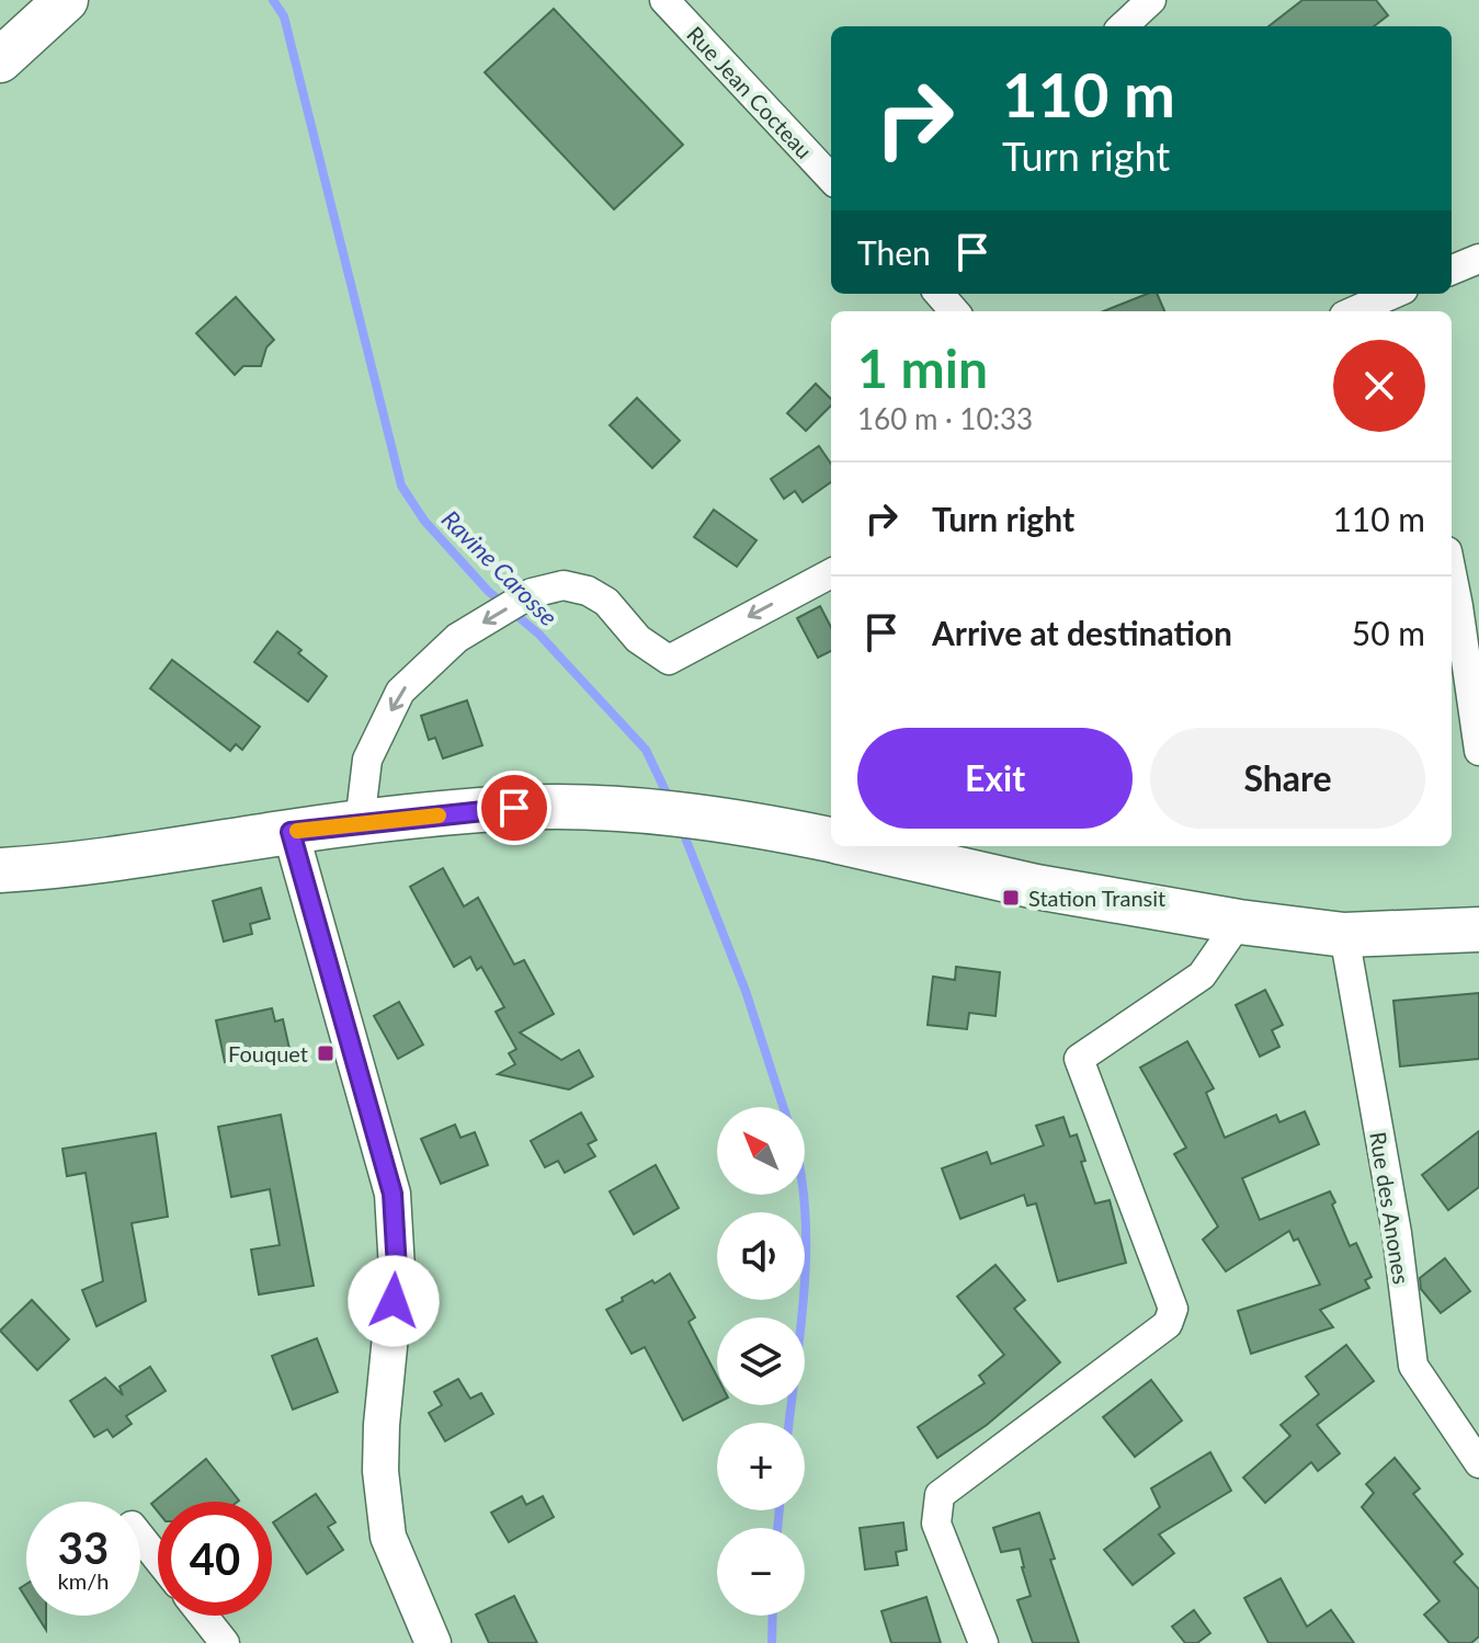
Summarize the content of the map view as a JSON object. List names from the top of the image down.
{
  "streets": {
    "street": ["Rue Jean Cocteau", "Rue des Anones"]
  },
  "water": ["Ravine Carosse"],
  "places": {
    "transit": ["Station Transit", "Fouquet"]
  },
  "north": "top left",
  "page": {
    "turn": ["110 m", "Turn right"],
    "then": "Then",
    "heading": ["1 min", "160 m · 10:33"],
    "list": [
      {
        "name": "Turn right",
        "value": "110 m"
      },
      {
        "name": "Arrive at destination",
        "value": "50 m"
      }
    ],
    "buttons": ["Exit", "Share"],
    "map_buttons": ["+", "−"],
    "speed": "33 km/h",
    "limit": "40"
  }
}
